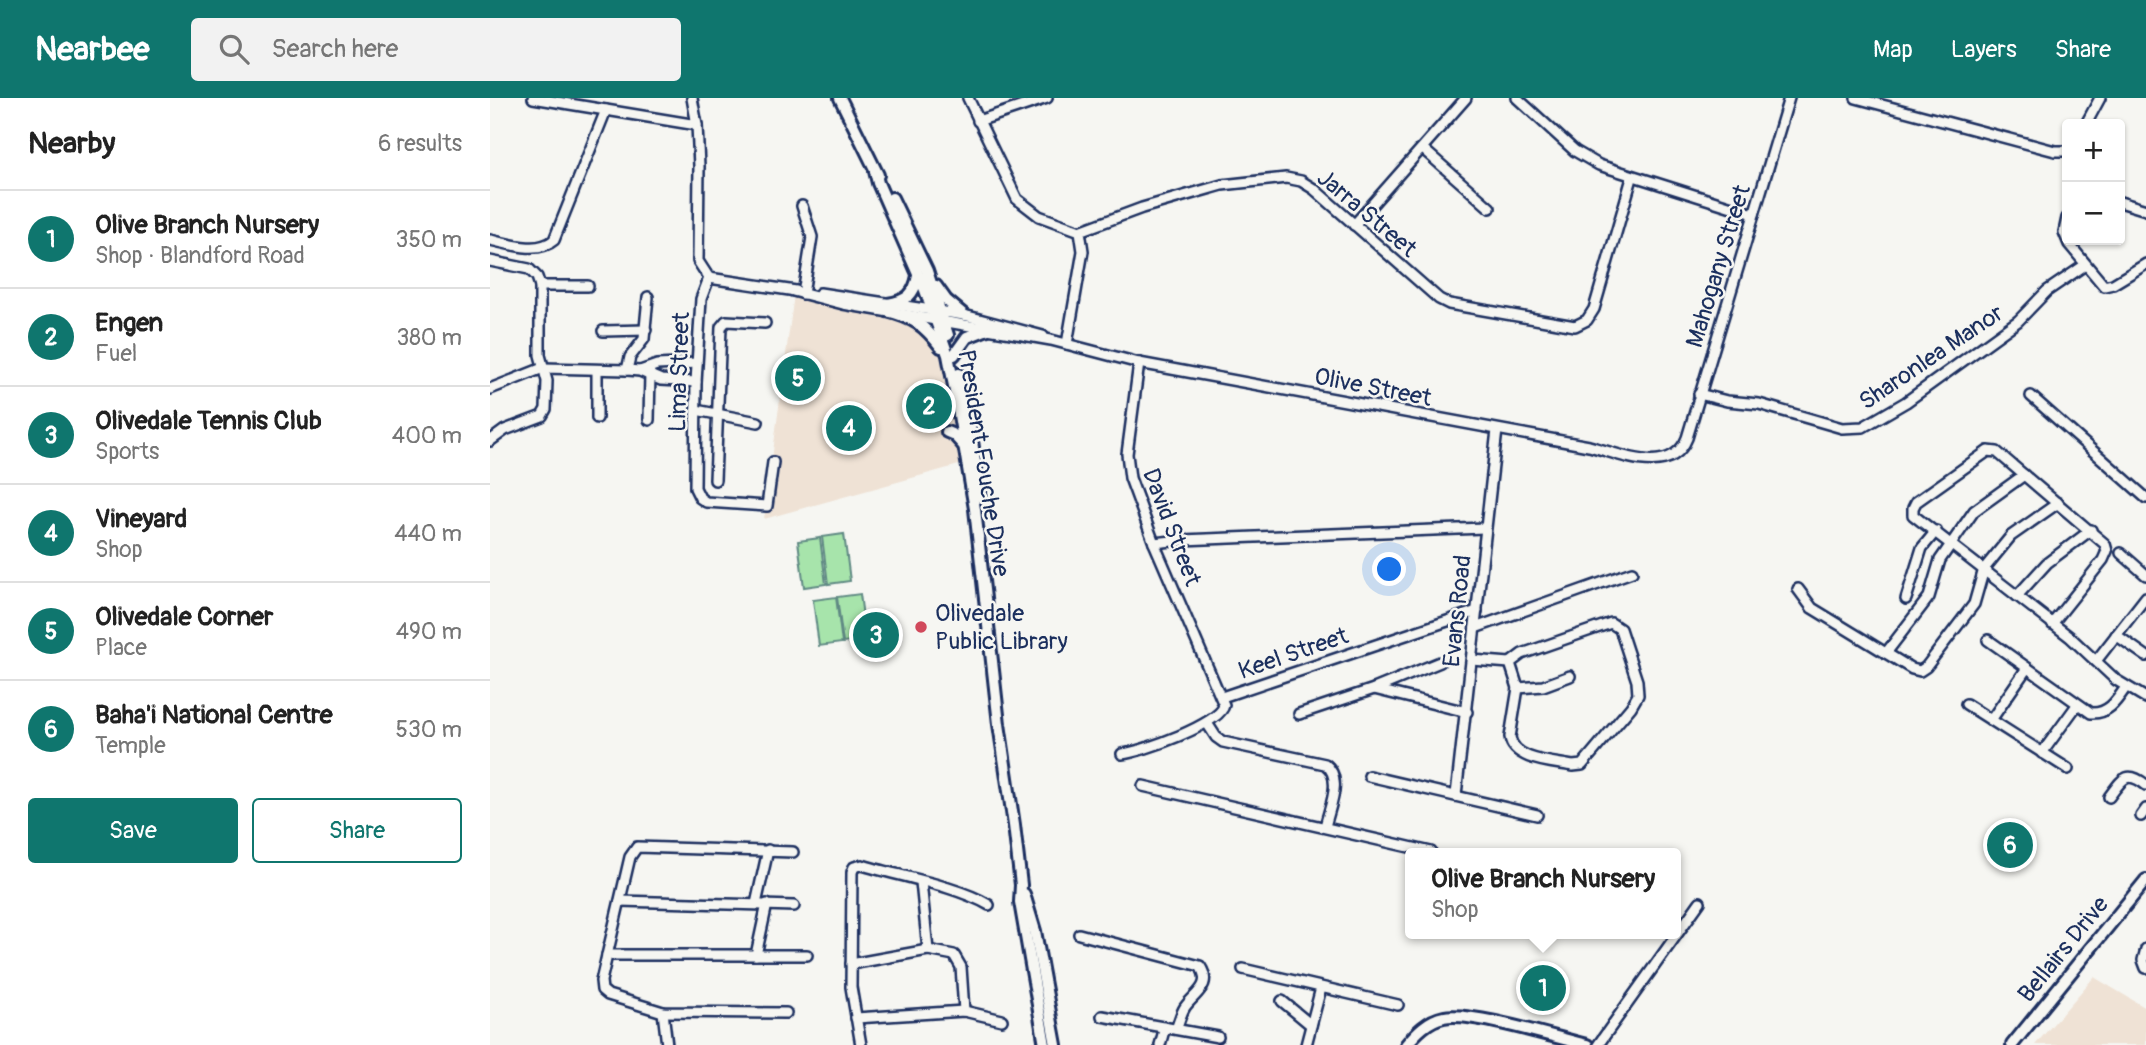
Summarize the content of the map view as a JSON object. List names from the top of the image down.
{
  "streets": {
    "street": [
      "Jarra Street",
      "Mahogany Street",
      "Sharonlea Manor",
      "Lima Street",
      "Olive Street",
      "President Fouche Drive",
      "David Street",
      "Evans Road",
      "Keel Street",
      "Bellairs Drive"
    ]
  },
  "crossings": [
    ["Mahogany Street", "Sharonlea Manor"],
    ["Mahogany Street", "Olive Street"],
    ["Lima Street", "Olive Street"],
    ["Olive Street", "President Fouche Drive"],
    ["Olive Street", "David Street"],
    ["Olive Street", "Evans Road"],
    ["David Street", "Keel Street"],
    ["Evans Road", "Keel Street"]
  ],
  "places": ["Olivedale Public Library"],
  "page": {
    "header": "Nearbee",
    "search": "Search here",
    "nav": ["Map", "Layers", "Share"],
    "heading": ["Nearby", "6 results"],
    "map_buttons": ["+", "−"],
    "list": [
      {
        "mark": "1",
        "name": "Olive Branch Nursery",
        "note": "Shop · Blandford Road",
        "value": "350 m"
      },
      {
        "mark": "2",
        "name": "Engen",
        "note": "Fuel",
        "value": "380 m"
      },
      {
        "mark": "3",
        "name": "Olivedale Tennis Club",
        "note": "Sports",
        "value": "400 m"
      },
      {
        "mark": "4",
        "name": "Vineyard",
        "note": "Shop",
        "value": "440 m"
      },
      {
        "mark": "5",
        "name": "Olivedale Corner",
        "note": "Place",
        "value": "490 m"
      },
      {
        "mark": "6",
        "name": "Baha'i National Centre",
        "note": "Temple",
        "value": "530 m"
      }
    ],
    "pins": [
      "5",
      "2",
      "4",
      "3",
      "6",
      "1"
    ],
    "buttons": ["Save", "Share"],
    "popup": ["Olive Branch Nursery", "Shop"]
  }
}
